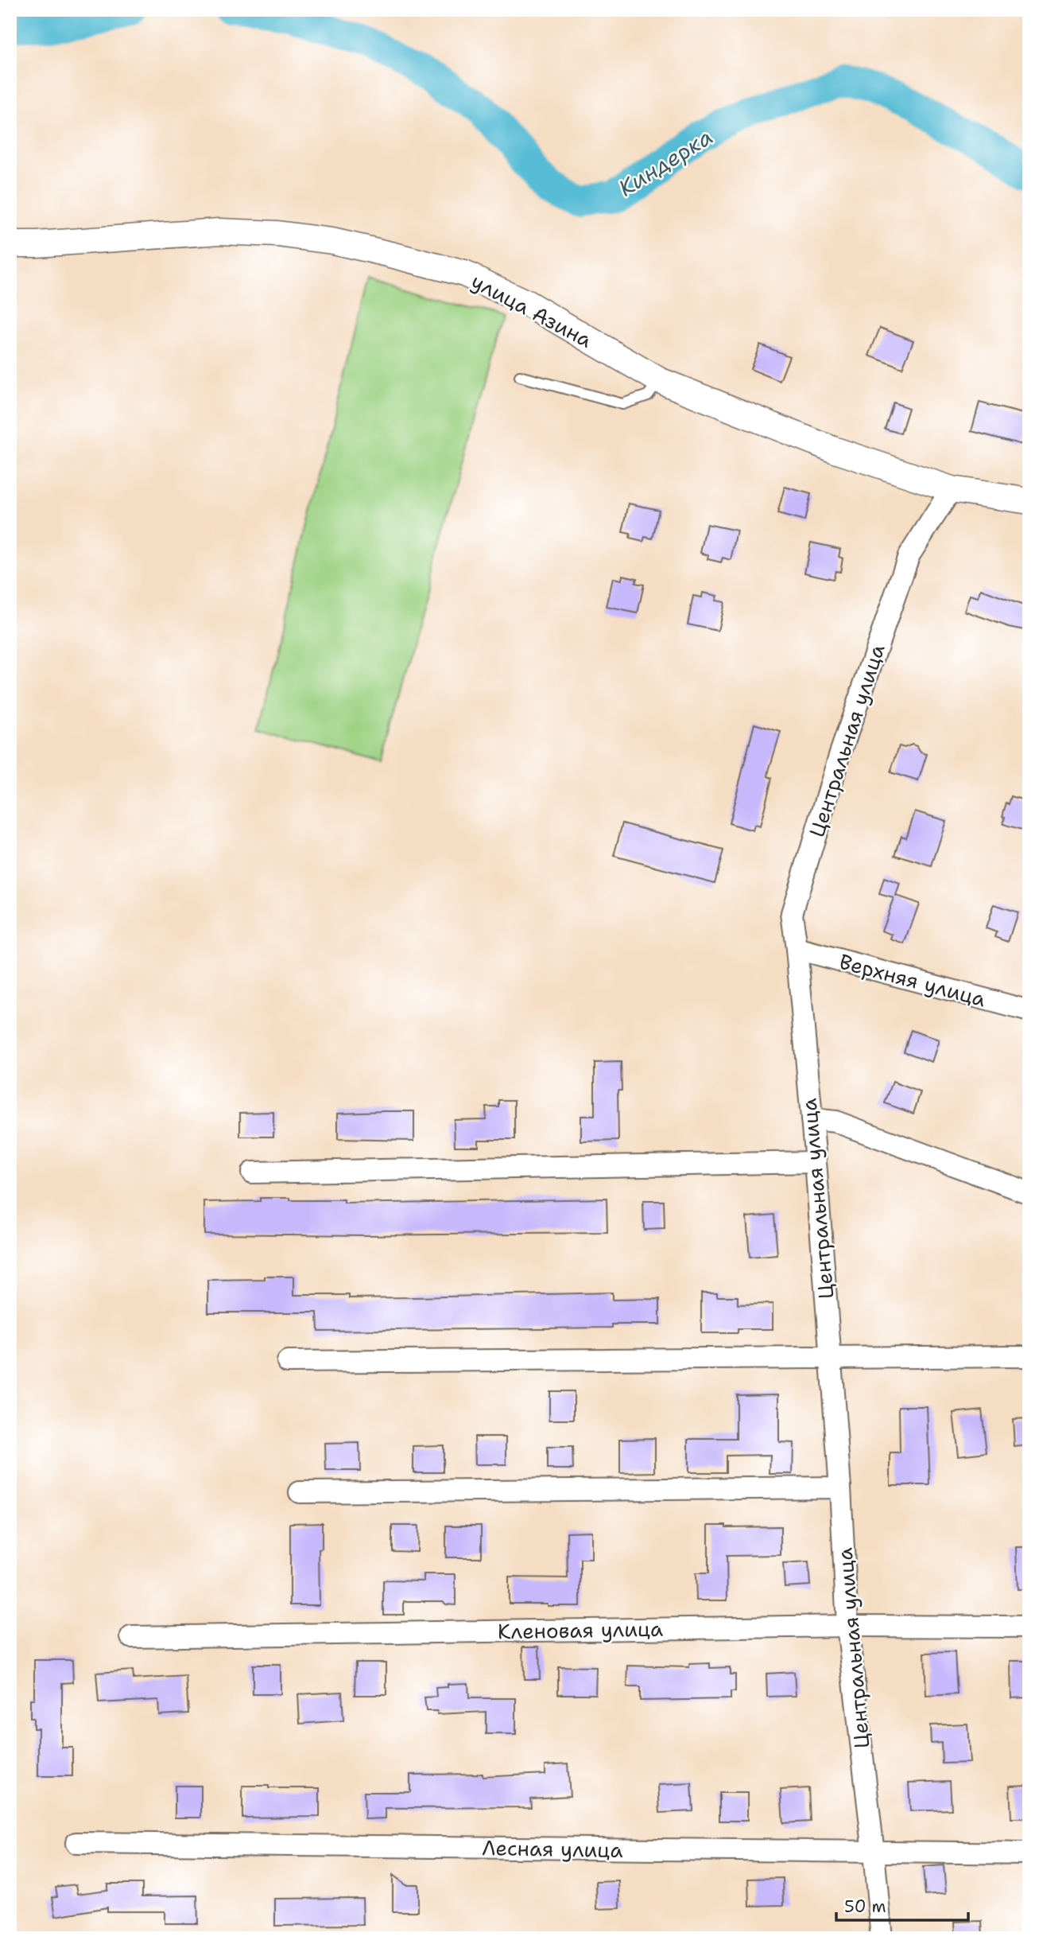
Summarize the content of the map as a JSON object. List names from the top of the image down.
{
  "streets": {
    "street": [
      "улица Азина",
      "Центральная улица",
      "Верхняя улица",
      "Кленовая улица",
      "Лесная улица"
    ]
  },
  "crossings": [
    ["улица Азина", "Центральная улица"],
    ["Центральная улица", "Верхняя улица"],
    ["Центральная улица", "Кленовая улица"],
    ["Центральная улица", "Лесная улица"]
  ],
  "water": ["Киндерка"],
  "scale_bar": "50 m"
}
